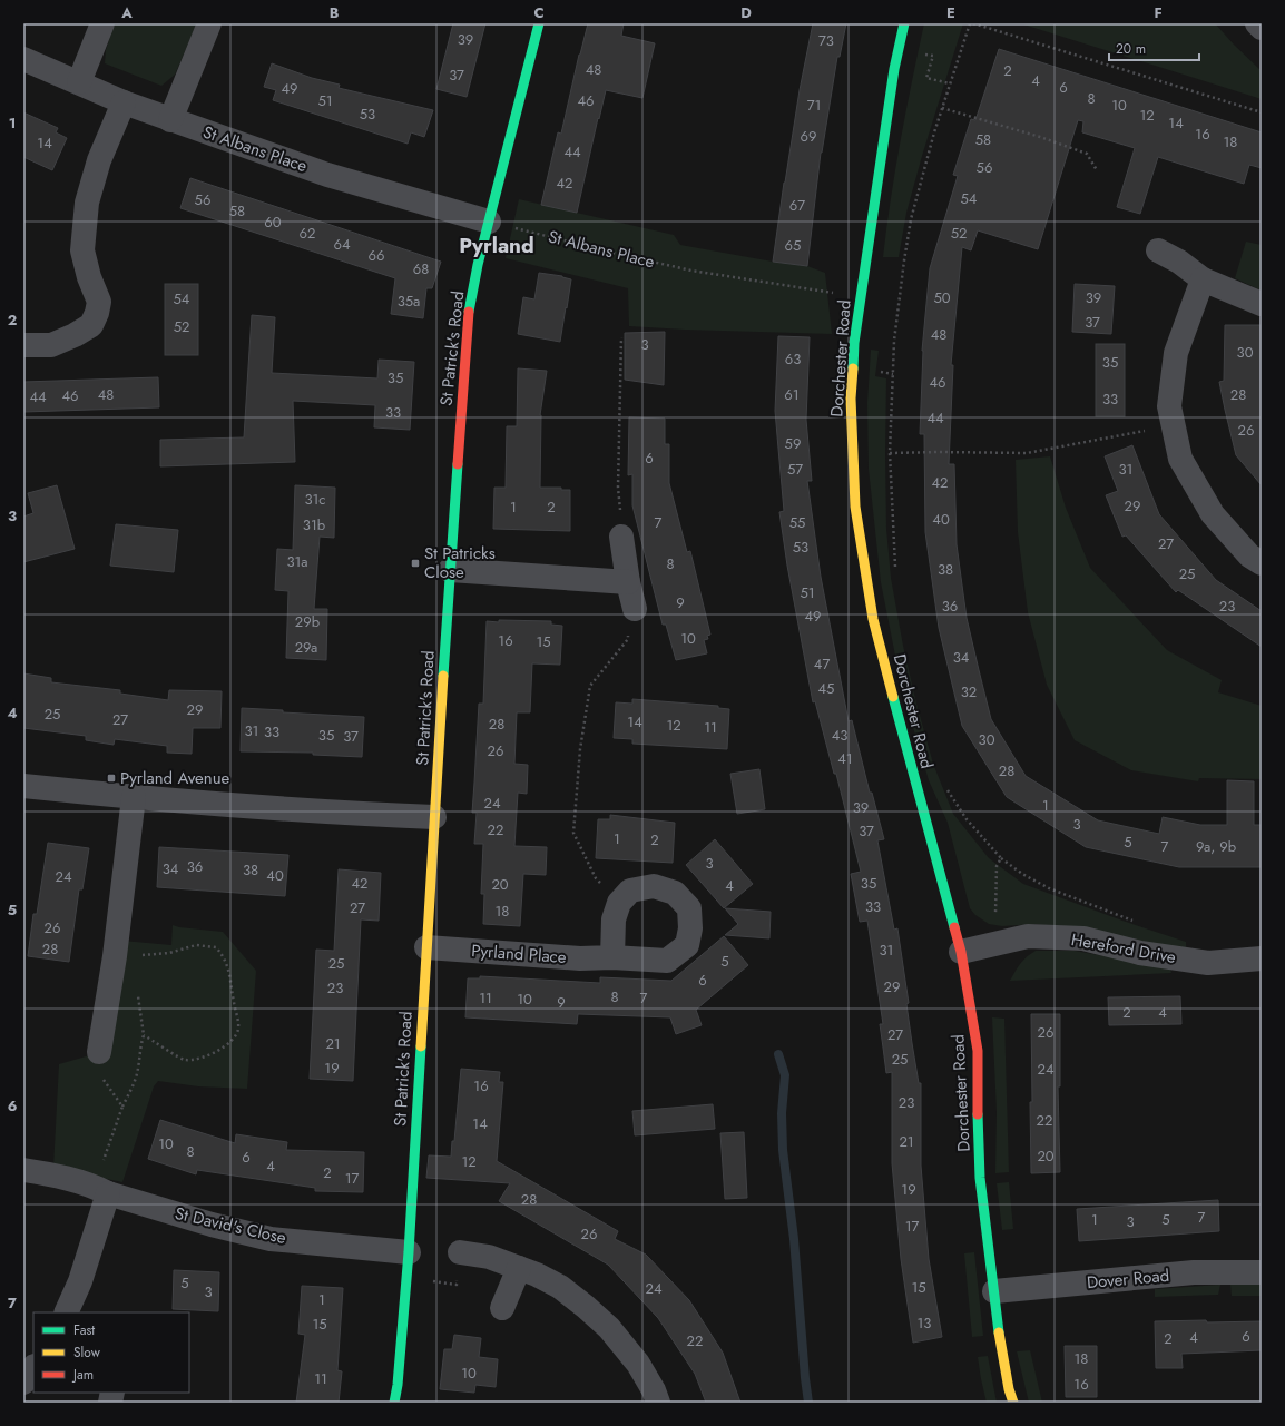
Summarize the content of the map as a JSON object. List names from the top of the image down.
{
  "streets": {
    "street": [
      "St Albans Place",
      "St Patrick's Road",
      "Dorchester Road",
      "Hereford Drive",
      "Pyrland Place",
      "St David's Close",
      "Dover Road"
    ]
  },
  "crossings": [
    ["St Albans Place", "St Patrick's Road"],
    ["St Albans Place", "Dorchester Road"],
    ["St Patrick's Road", "Pyrland Place"],
    ["St Patrick's Road", "St David's Close"],
    ["Dorchester Road", "Hereford Drive"],
    ["Dorchester Road", "Dover Road"]
  ],
  "districts": ["Pyrland"],
  "places": {
    "transit": ["St Patricks Close", "Pyrland Avenue"]
  },
  "house_numbers": [
    "39",
    "73",
    "48",
    "2",
    "37",
    "4",
    "6",
    "49",
    "8",
    "51",
    "46",
    "71",
    "10",
    "53",
    "12",
    "14",
    "16",
    "69",
    "58",
    "18",
    "14",
    "44",
    "56",
    "42",
    "54",
    "56",
    "67",
    "58",
    "60",
    "62",
    "52",
    "64",
    "65",
    "66",
    "68",
    "50",
    "39",
    "54",
    "35a",
    "37",
    "52",
    "48",
    "3",
    "30",
    "63",
    "35",
    "35",
    "46",
    "48",
    "61",
    "28",
    "46",
    "44",
    "33",
    "33",
    "44",
    "26",
    "59",
    "6",
    "57",
    "31",
    "42",
    "31c",
    "29",
    "1",
    "2",
    "40",
    "7",
    "55",
    "31b",
    "27",
    "53",
    "31a",
    "8",
    "38",
    "25",
    "51",
    "9",
    "36",
    "23",
    "49",
    "29b",
    "10",
    "16",
    "15",
    "29a",
    "34",
    "47",
    "45",
    "32",
    "29",
    "25",
    "27",
    "14",
    "28",
    "12",
    "11",
    "31",
    "33",
    "35",
    "43",
    "37",
    "30",
    "26",
    "41",
    "28",
    "24",
    "1",
    "39",
    "3",
    "22",
    "37",
    "1",
    "2",
    "5",
    "7",
    "9a, 9b",
    "3",
    "36",
    "34",
    "38",
    "40",
    "24",
    "42",
    "35",
    "20",
    "4",
    "33",
    "27",
    "18",
    "26",
    "28",
    "31",
    "5",
    "25",
    "6",
    "29",
    "23",
    "8",
    "11",
    "7",
    "10",
    "9",
    "2",
    "4",
    "26",
    "27",
    "21",
    "25",
    "19",
    "24",
    "16",
    "23",
    "22",
    "14",
    "21",
    "10",
    "8",
    "20",
    "6",
    "12",
    "4",
    "2",
    "17",
    "19",
    "28",
    "7",
    "1",
    "5",
    "3",
    "17",
    "26",
    "5",
    "15",
    "24",
    "3",
    "1",
    "13",
    "15",
    "6",
    "4",
    "2",
    "22",
    "18",
    "10",
    "11",
    "16"
  ],
  "legend": ["Fast", "Slow", "Jam"],
  "scale_bar": "20 m",
  "grid": {
    "columns": [
      "A",
      "B",
      "C",
      "D",
      "E",
      "F"
    ],
    "rows": [
      "1",
      "2",
      "3",
      "4",
      "5",
      "6",
      "7"
    ]
  }
}
